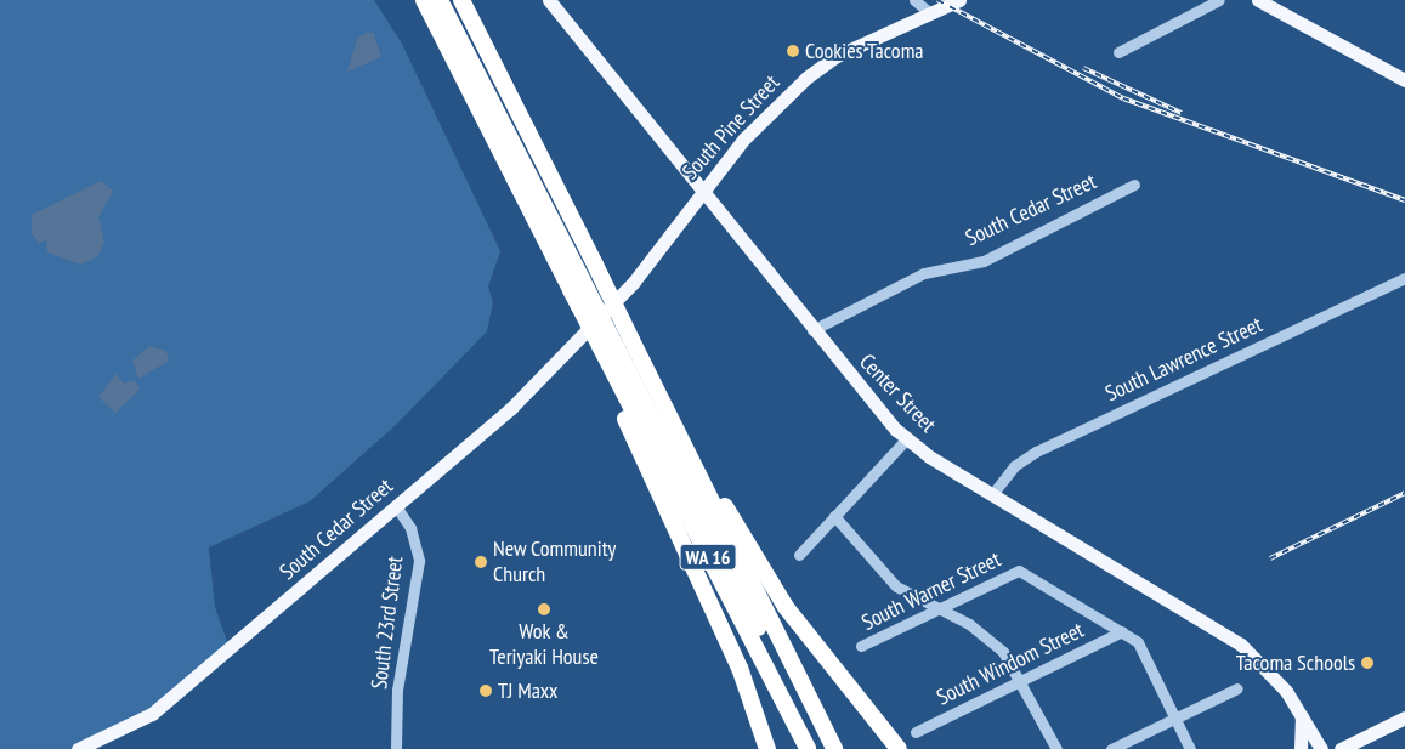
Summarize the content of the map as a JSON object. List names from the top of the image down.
{
  "streets": {
    "highway": ["WA 16"],
    "main road": ["South Pine Street", "South Cedar Street", "Center Street"],
    "street": [
      "South Lawrence Street",
      "South Warner Street",
      "South 23rd Street",
      "South Windom Street"
    ]
  },
  "crossings": [
    ["South Pine Street", "South Cedar Street"],
    ["South Pine Street", "Center Street"],
    ["South Cedar Street", "Center Street"],
    ["South Cedar Street", "South 23rd Street"],
    ["South Lawrence Street", "Center Street"],
    ["South Warner Street", "South Windom Street"]
  ],
  "places": [
    "Cookies Tacoma",
    "New Community Church",
    "Wok & Teriyaki House",
    "Tacoma Schools",
    "TJ Maxx"
  ]
}
